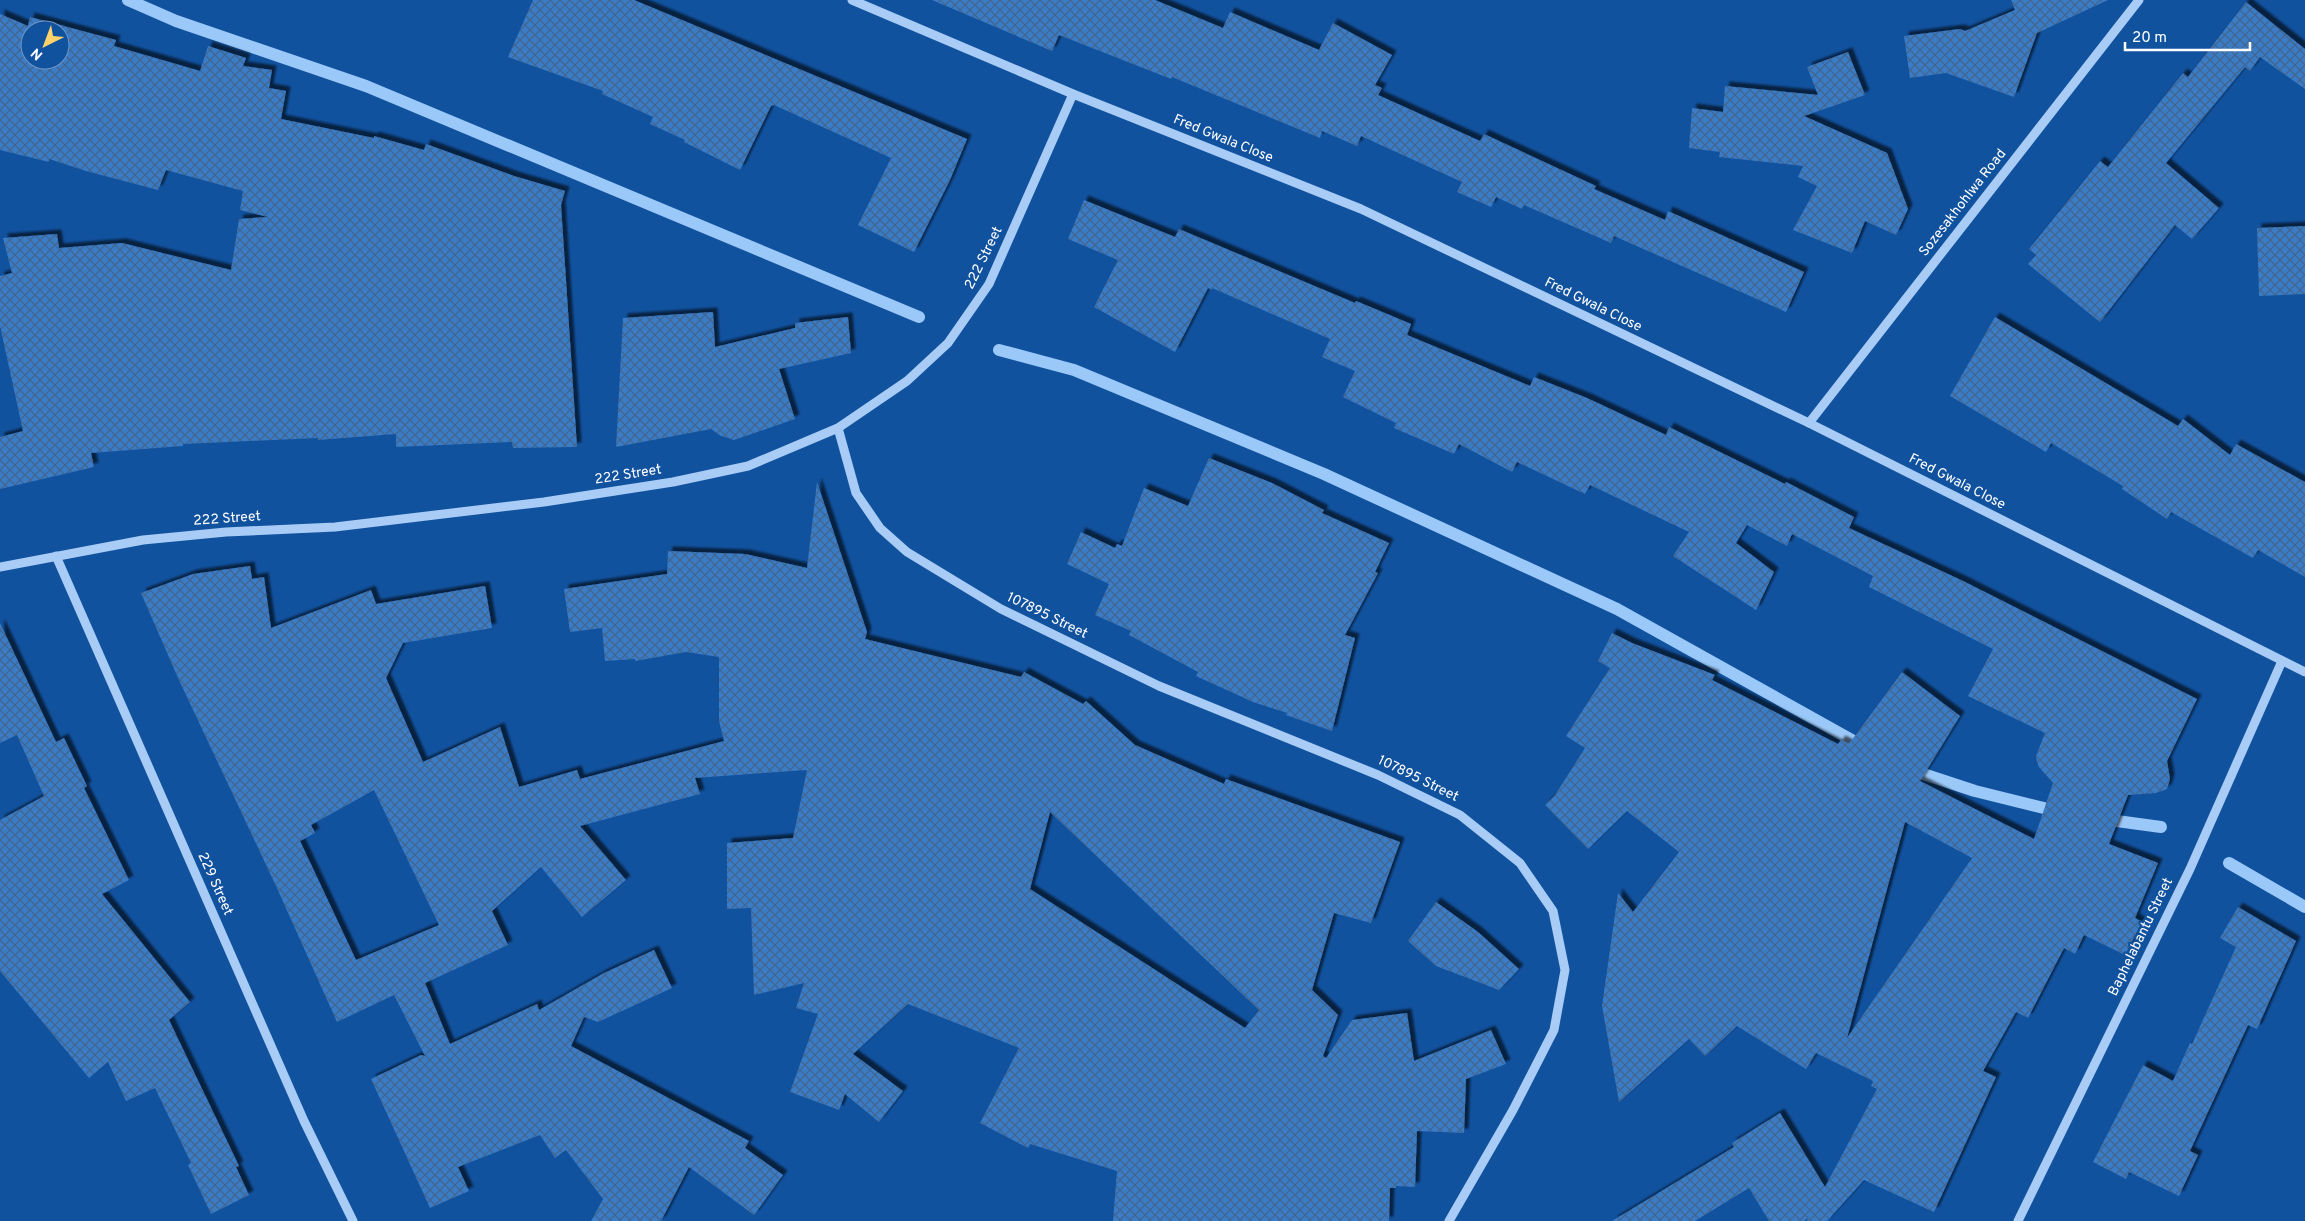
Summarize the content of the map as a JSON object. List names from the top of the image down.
{
  "streets": {
    "street": [
      "Fred Gwala Close",
      "Sozesakhohlwa Road",
      "222 Street",
      "107895 Street",
      "229 Street",
      "Baphelabantu Street"
    ]
  },
  "crossings": [
    ["Fred Gwala Close", "Sozesakhohlwa Road"],
    ["Fred Gwala Close", "222 Street"],
    ["Fred Gwala Close", "Baphelabantu Street"],
    ["222 Street", "107895 Street"],
    ["222 Street", "229 Street"]
  ],
  "scale_bar": "20 m",
  "north": "bottom left"
}
